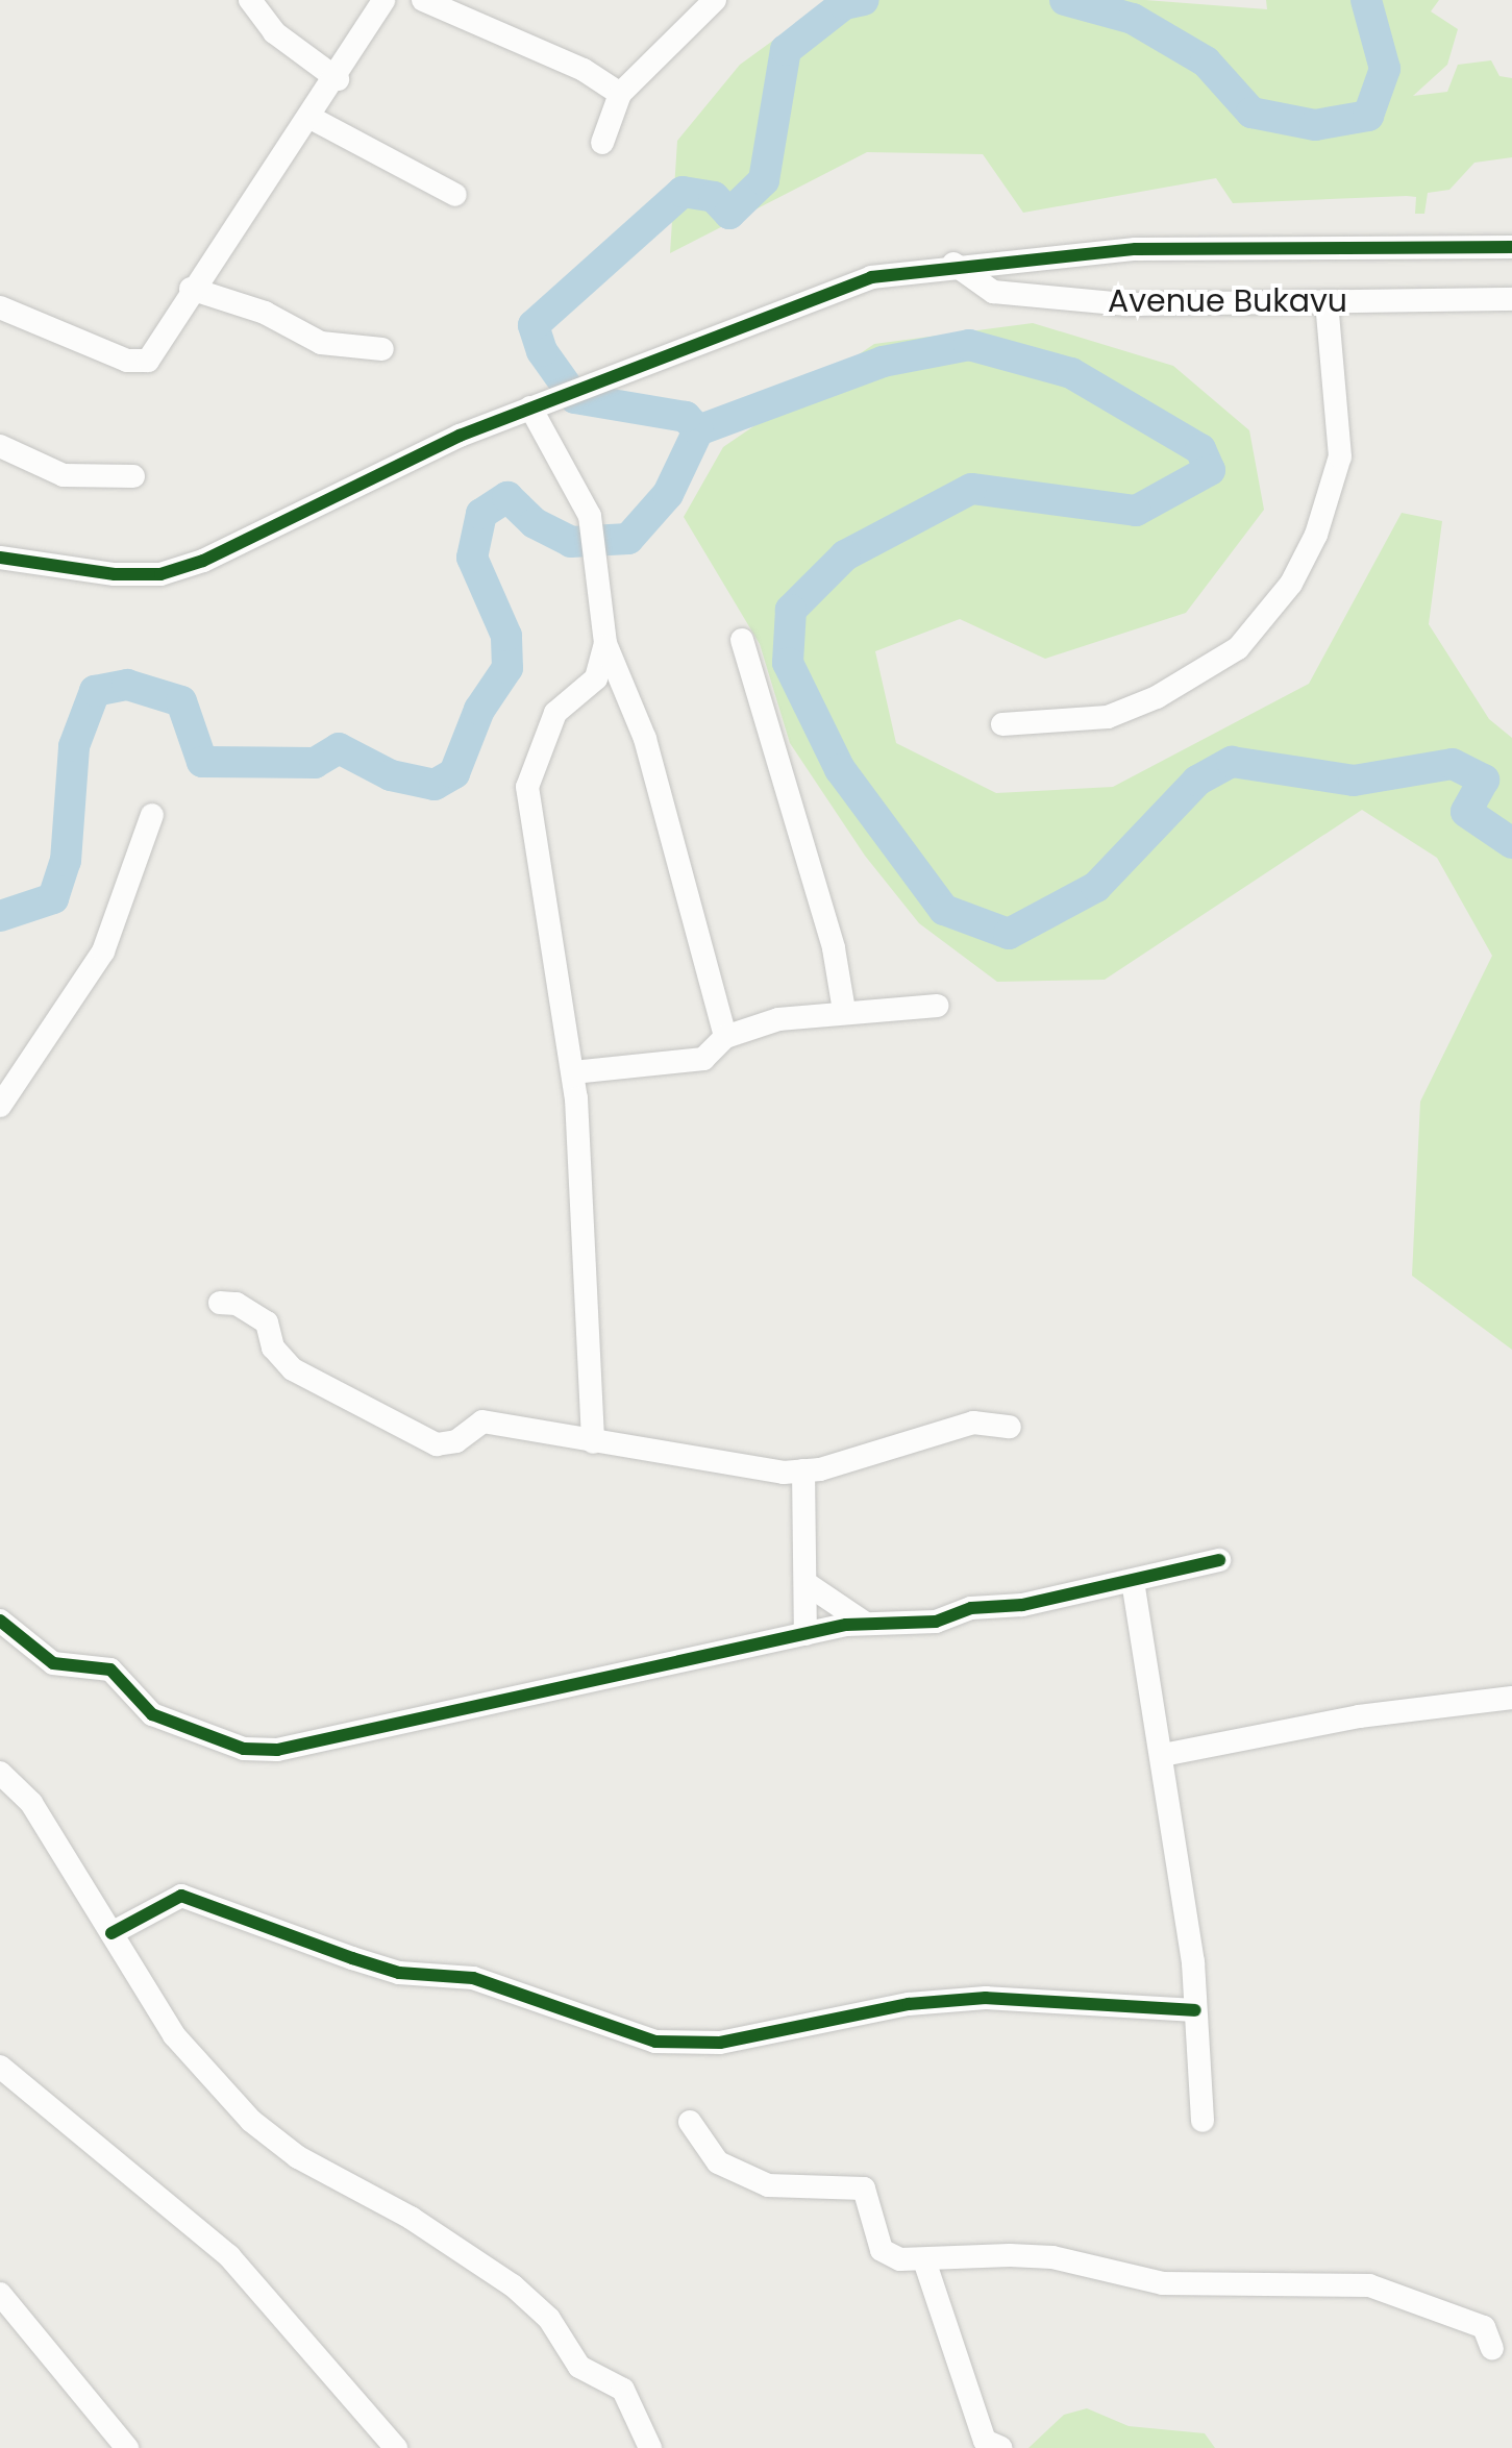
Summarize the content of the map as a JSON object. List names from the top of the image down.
{
  "streets": {
    "street": ["Avenue Bukavu"]
  }
}
